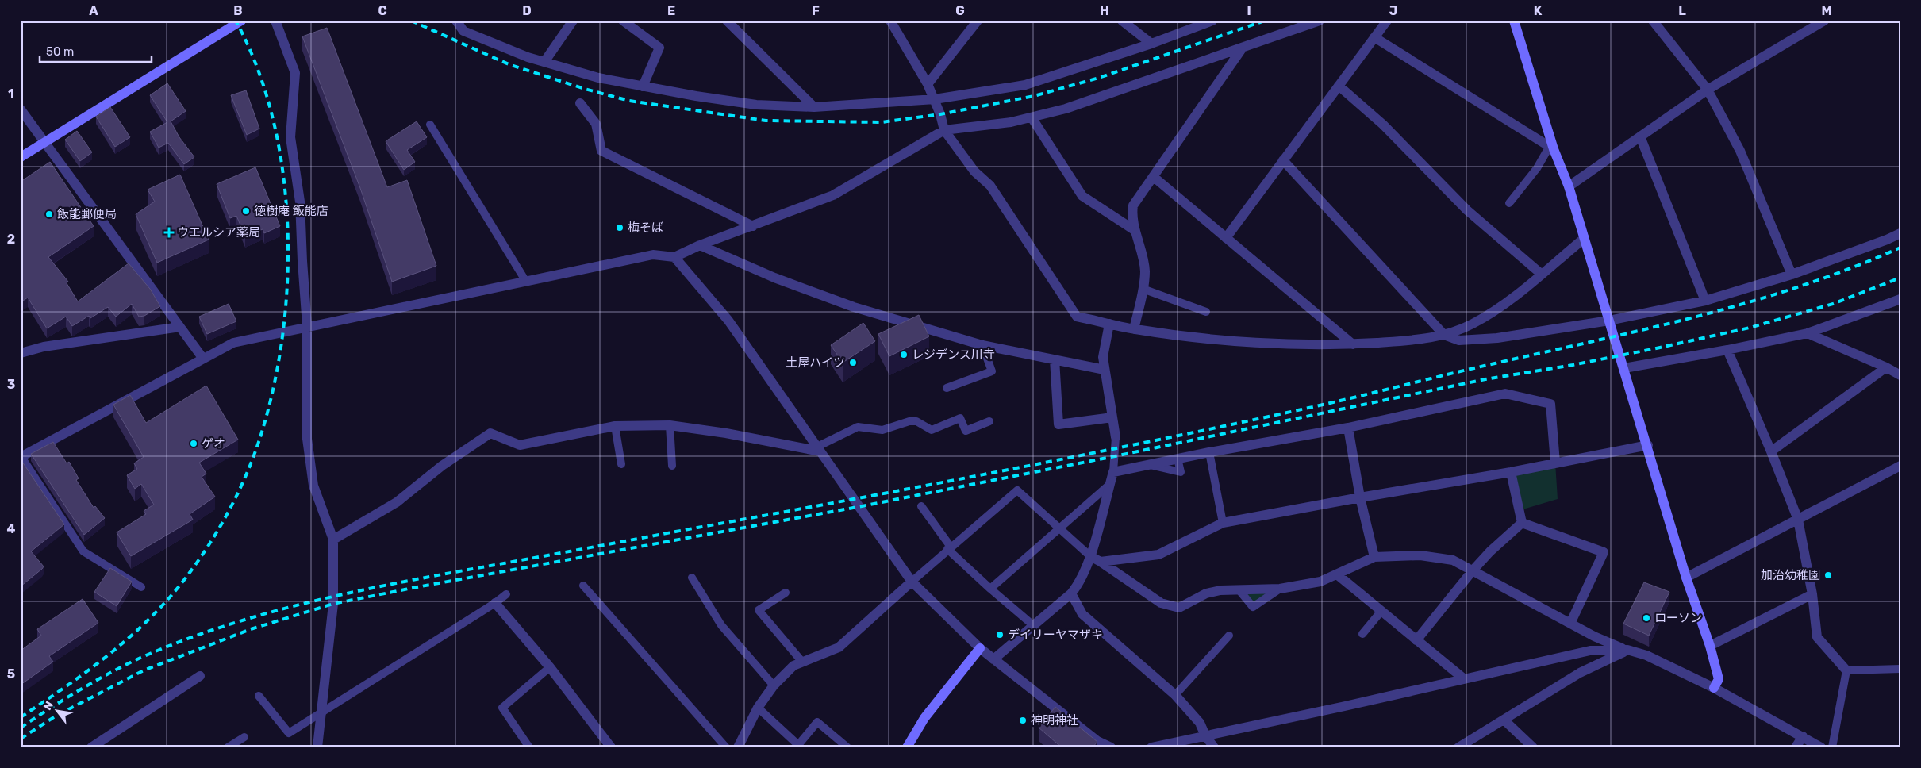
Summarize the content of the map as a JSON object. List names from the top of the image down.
{
  "places": {
    "other": [
      "徳樹庵 飯能店",
      "飯能郵便局",
      "梅そば",
      "レジデンス川寺",
      "土屋ハイツ",
      "ゲオ",
      "加治幼稚園",
      "ローソン",
      "デイリーヤマザキ",
      "神明神社"
    ],
    "health": ["ウエルシア薬局"]
  },
  "scale_bar": "50 m",
  "north": "top left",
  "grid": {
    "columns": [
      "A",
      "B",
      "C",
      "D",
      "E",
      "F",
      "G",
      "H",
      "I",
      "J",
      "K",
      "L",
      "M"
    ],
    "rows": [
      "1",
      "2",
      "3",
      "4",
      "5"
    ]
  }
}
